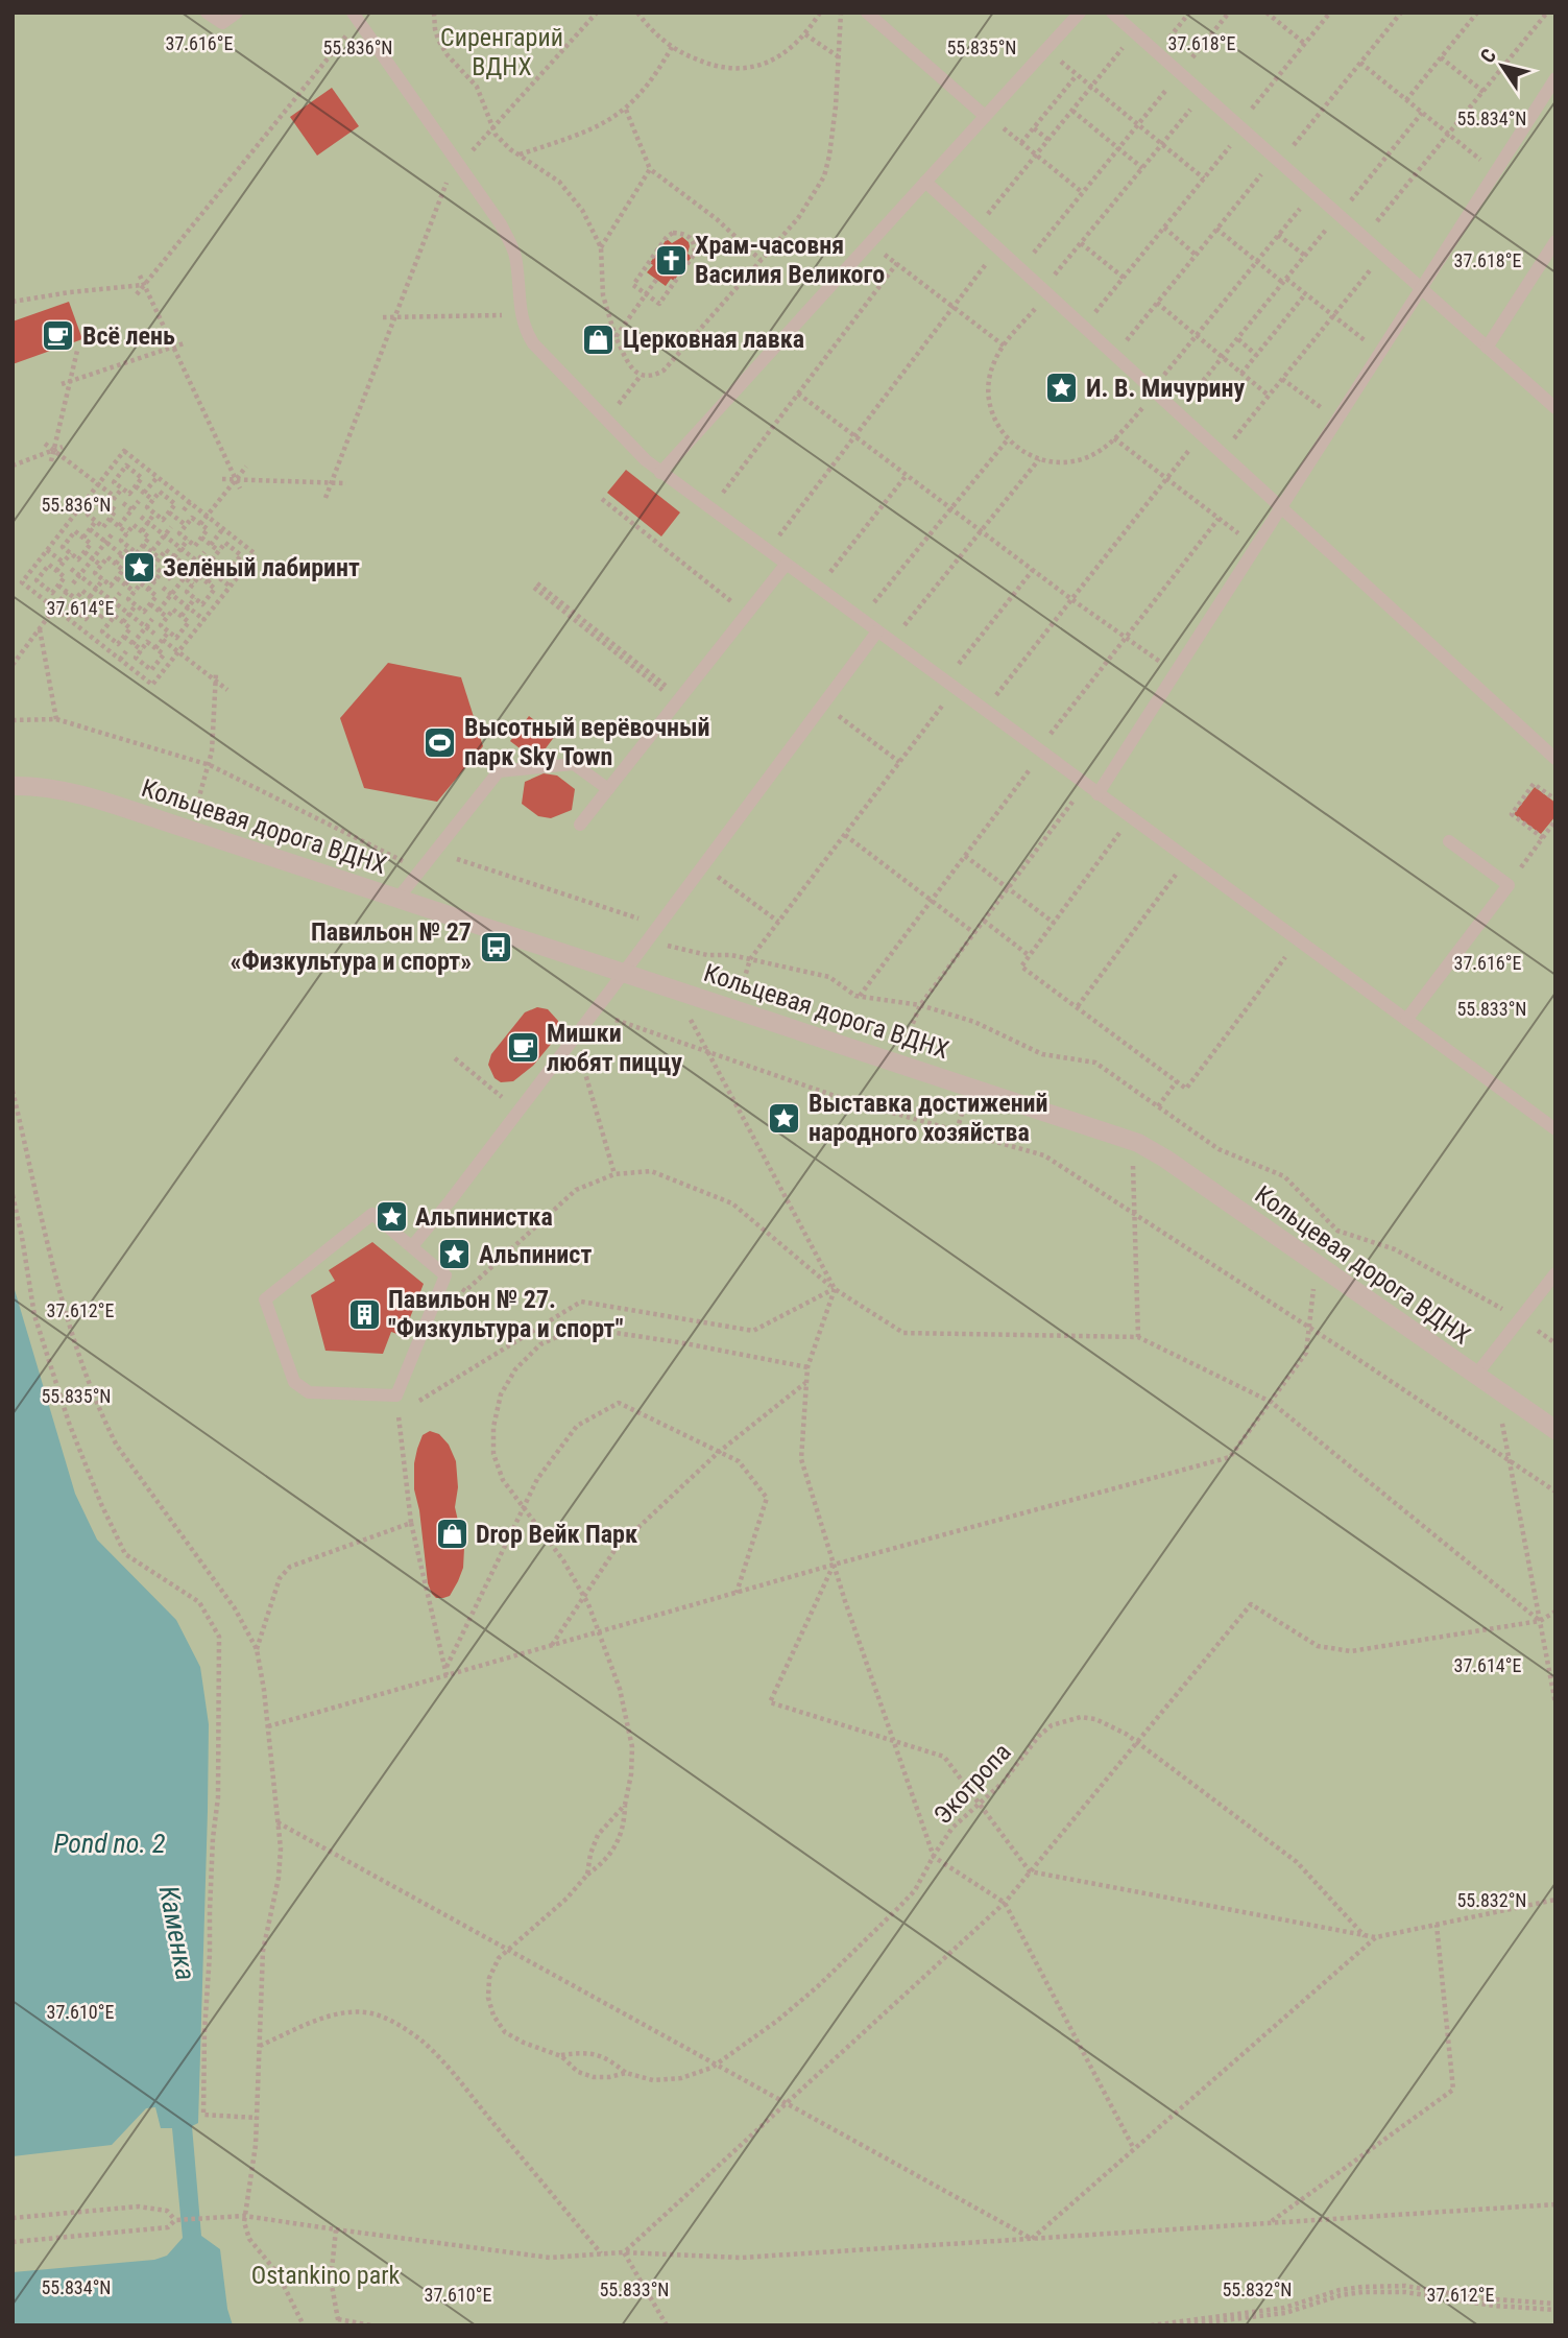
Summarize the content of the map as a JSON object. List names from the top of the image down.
{
  "streets": {
    "street": ["Кольцевая дорога ВДНХ"],
    "path": ["Экотропа"]
  },
  "water": ["Pond no. 2", "Каменка"],
  "parks": ["Сиренгарий ВДНХ", "Ostankino park"],
  "places": {
    "church": ["Храм-часовня Василия Великого"],
    "cafe": ["Всё лень", "Мишки любят пиццу"],
    "shop": ["Церковная лавка", "Drop Вейк Парк"],
    "place": [
      "И. В. Мичурину",
      "Зелёный лабиринт",
      "Выставка достижений народного хозяйства",
      "Альпинистка",
      "Альпинист"
    ],
    "sports": ["Высотный верёвочный парк Sky Town"],
    "bus stop": ["Павильон № 27 «Физкультура и спорт»"],
    "building": ["Павильон № 27. \"Физкультура и спорт\""]
  },
  "north": "top left",
  "coordinates": [
    "37.618°E",
    "37.616°E",
    "55.836°N",
    "55.835°N",
    "55.834°N",
    "37.614°E",
    "55.833°N",
    "37.612°E",
    "55.832°N",
    "37.610°E"
  ]
}
